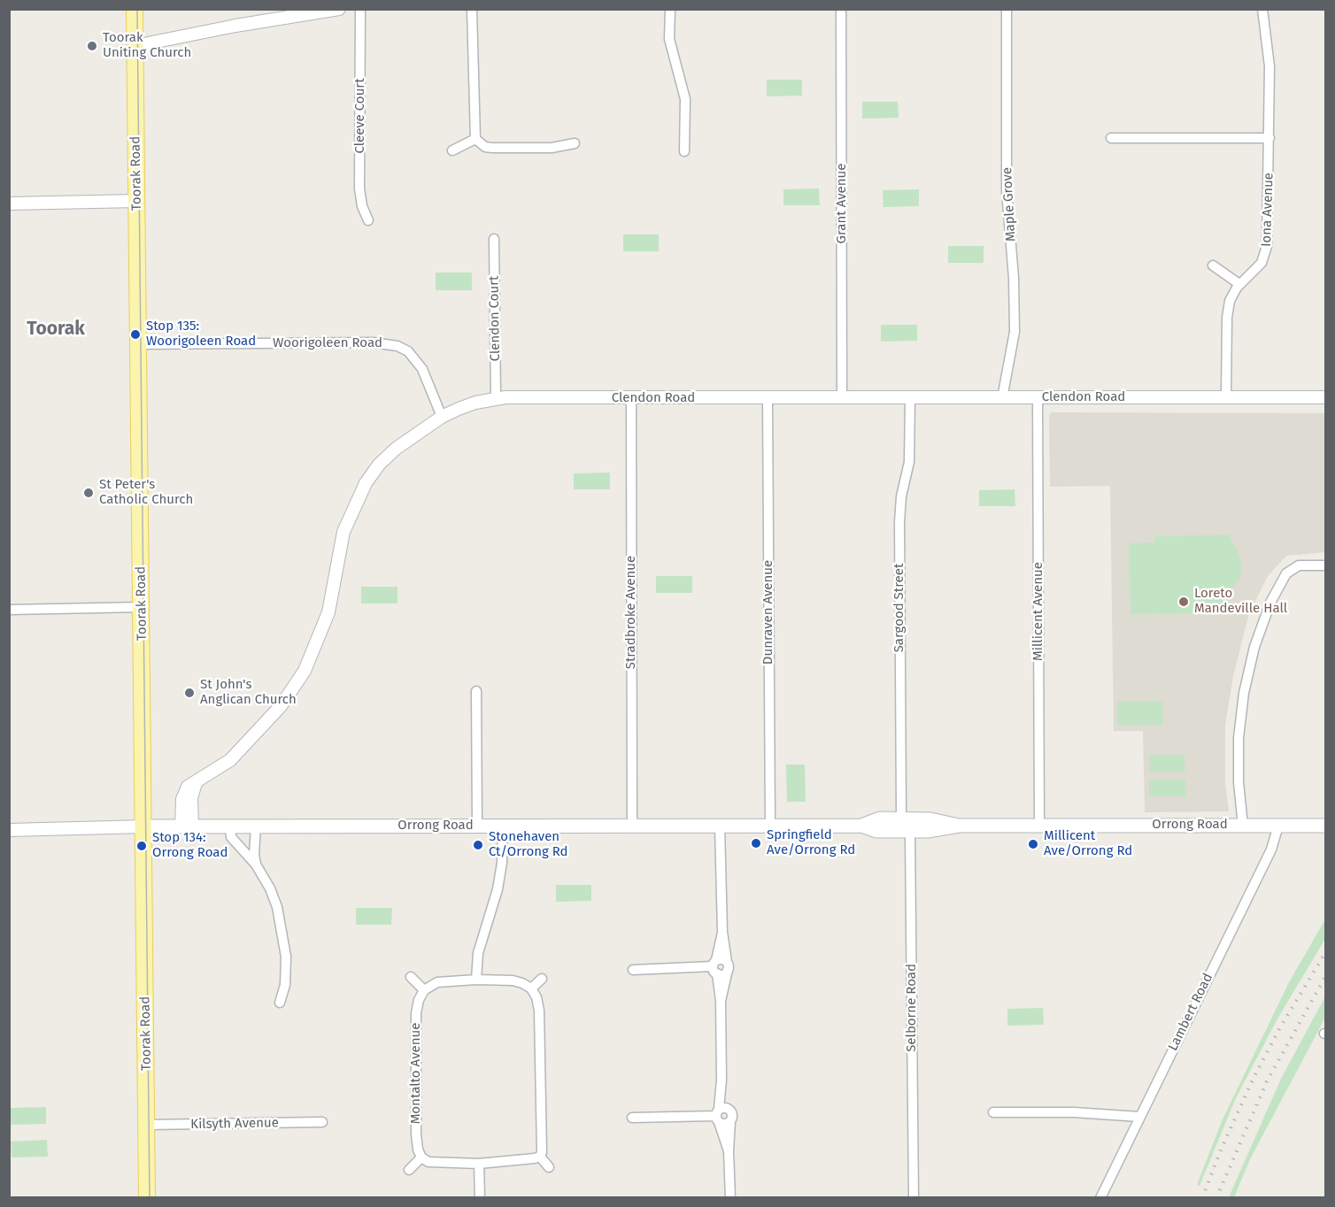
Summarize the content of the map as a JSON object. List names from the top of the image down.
{
  "streets": {
    "main road": ["Toorak Road", "Orrong Road"],
    "street": [
      "Cleeve Court",
      "Grant Avenue",
      "Maple Grove",
      "Iona Avenue",
      "Clendon Court",
      "Woorigoleen Road",
      "Clendon Road",
      "Sargood Street",
      "Millicent Avenue",
      "Stradbroke Avenue",
      "Dunraven Avenue",
      "Selborne Road",
      "Lambert Road",
      "Montalto Avenue",
      "Kilsyth Avenue"
    ]
  },
  "crossings": [
    ["Toorak Road", "Woorigoleen Road"],
    ["Toorak Road", "Orrong Road"],
    ["Toorak Road", "Kilsyth Avenue"],
    ["Grant Avenue", "Clendon Road"],
    ["Maple Grove", "Clendon Road"],
    ["Iona Avenue", "Clendon Road"],
    ["Clendon Court", "Clendon Road"],
    ["Woorigoleen Road", "Clendon Road"],
    ["Clendon Road", "Sargood Street"],
    ["Clendon Road", "Millicent Avenue"],
    ["Clendon Road", "Stradbroke Avenue"],
    ["Clendon Road", "Dunraven Avenue"],
    ["Clendon Road", "Orrong Road"],
    ["Sargood Street", "Orrong Road"],
    ["Sargood Street", "Selborne Road"],
    ["Millicent Avenue", "Orrong Road"],
    ["Stradbroke Avenue", "Orrong Road"],
    ["Dunraven Avenue", "Orrong Road"],
    ["Orrong Road", "Selborne Road"],
    ["Orrong Road", "Lambert Road"]
  ],
  "districts": ["Toorak"],
  "places": [
    "Toorak Uniting Church",
    "Stop 135: Woorigoleen Road",
    "St Peter's Catholic Church",
    "Loreto Mandeville Hall",
    "St John's Anglican Church",
    "Springfield Ave/Orrong Rd",
    "Millicent Ave/Orrong Rd",
    "Stonehaven Ct/Orrong Rd",
    "Stop 134: Orrong Road"
  ]
}
